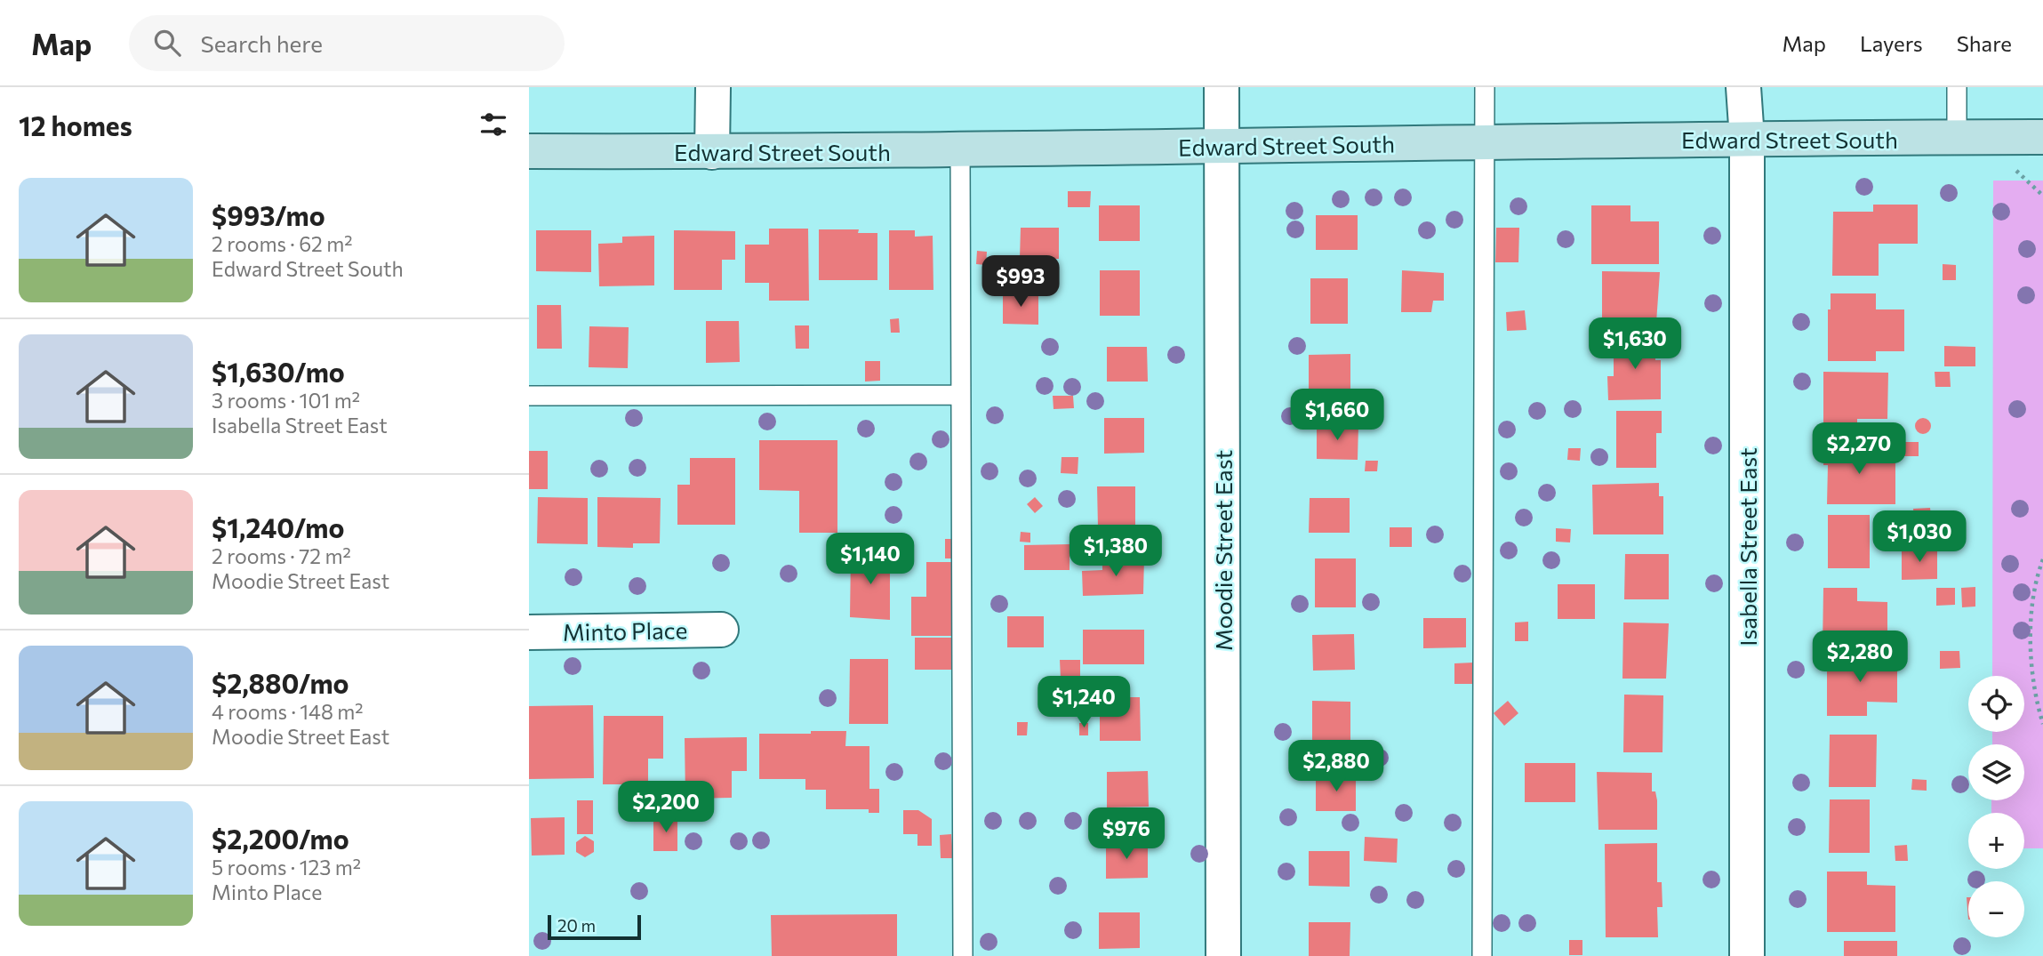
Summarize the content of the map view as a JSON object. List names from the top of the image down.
{
  "streets": {
    "main road": ["Edward Street South"],
    "street": ["Isabella Street East", "Moodie Street East", "Minto Place"]
  },
  "crossings": [
    ["Edward Street South", "Isabella Street East"],
    ["Edward Street South", "Moodie Street East"]
  ],
  "scale_bar": "20 m",
  "page": {
    "header": "Map",
    "search": "Search here",
    "nav": ["Map", "Layers", "Share"],
    "heading": "12 homes",
    "list": [
      {
        "name": "$993/mo",
        "note": "2 rooms · 62 m² · Edward Street South"
      },
      {
        "name": "$1,630/mo",
        "note": "3 rooms · 101 m² · Isabella Street East"
      },
      {
        "name": "$1,240/mo",
        "note": "2 rooms · 72 m² · Moodie Street East"
      },
      {
        "name": "$2,880/mo",
        "note": "4 rooms · 148 m² · Moodie Street East"
      },
      {
        "name": "$2,200/mo",
        "note": "5 rooms · 123 m² · Minto Place"
      }
    ],
    "price": [
      "$993",
      "$1,630",
      "$1,660",
      "$2,270",
      "$1,030",
      "$1,380",
      "$1,140",
      "$2,280",
      "$1,240",
      "$2,880",
      "$2,200",
      "$976"
    ],
    "map_buttons": ["+", "−"],
    "scale": "20 m"
  }
}
